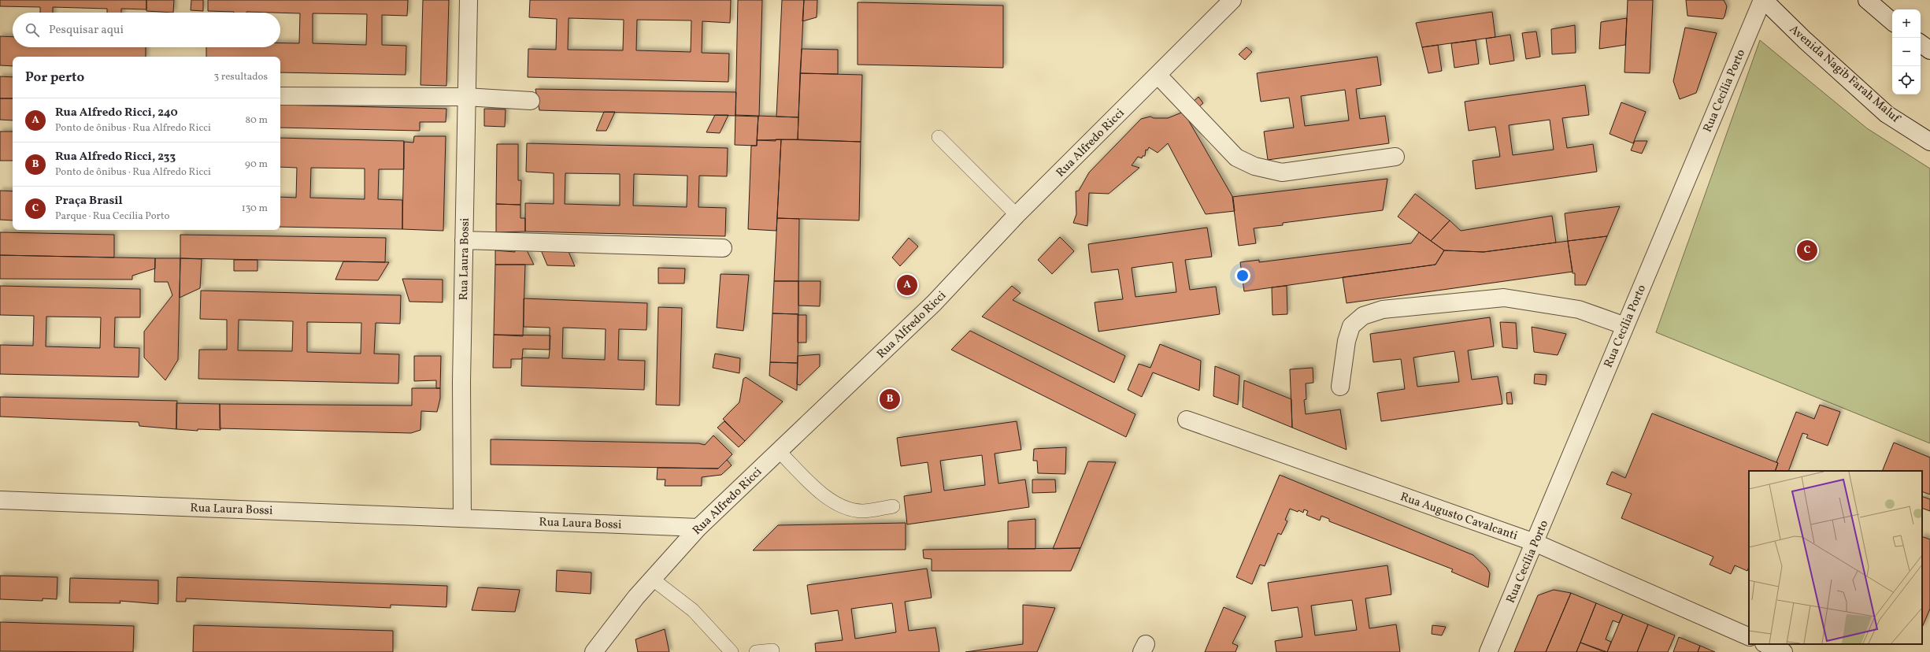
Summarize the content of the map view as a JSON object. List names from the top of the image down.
{
  "streets": {
    "street": [
      "Avenida Nagib Farah Maluf",
      "Rua Cecília Porto",
      "Rua Alfredo Ricci",
      "Rua Laura Bossi",
      "Rua Augusto Cavalcanti"
    ]
  },
  "crossings": [
    ["Avenida Nagib Farah Maluf", "Rua Cecília Porto"],
    ["Rua Cecília Porto", "Rua Augusto Cavalcanti"],
    ["Rua Alfredo Ricci", "Rua Laura Bossi"]
  ],
  "page": {
    "map_buttons": ["+", "−"],
    "search": "Pesquisar aqui",
    "heading": ["Por perto", "3 resultados"],
    "list": [
      {
        "mark": "A",
        "name": "Rua Alfredo Ricci, 240",
        "note": "Ponto de ônibus · Rua Alfredo Ricci",
        "value": "80 m"
      },
      {
        "mark": "B",
        "name": "Rua Alfredo Ricci, 233",
        "note": "Ponto de ônibus · Rua Alfredo Ricci",
        "value": "90 m"
      },
      {
        "mark": "C",
        "name": "Praça Brasil",
        "note": "Parque · Rua Cecília Porto",
        "value": "130 m"
      }
    ],
    "pins": ["C", "A", "B"]
  }
}
